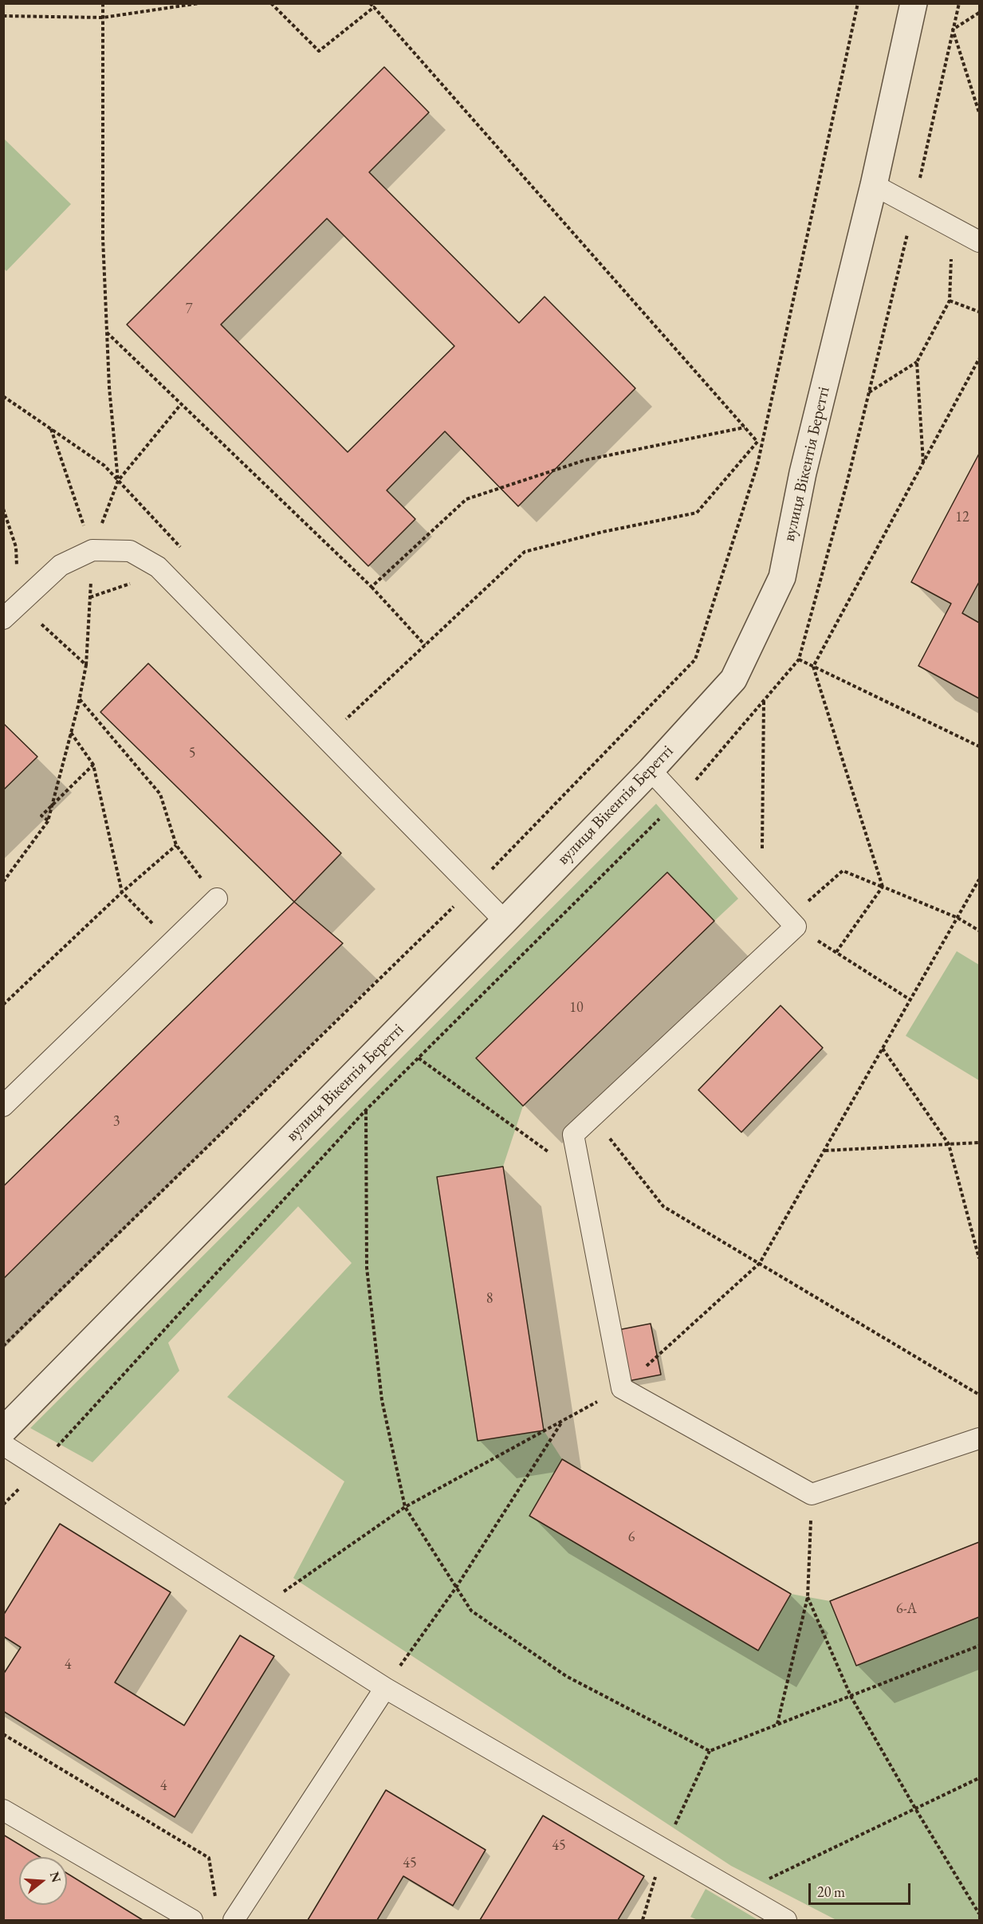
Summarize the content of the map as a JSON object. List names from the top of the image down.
{
  "streets": {
    "street": ["вулиця Вікентія Беретті"]
  },
  "house_numbers": [
    "7",
    "12",
    "5",
    "10",
    "3",
    "8",
    "6",
    "6-А",
    "4",
    "4",
    "45",
    "45"
  ],
  "scale_bar": "20 m",
  "north": "right"
}
